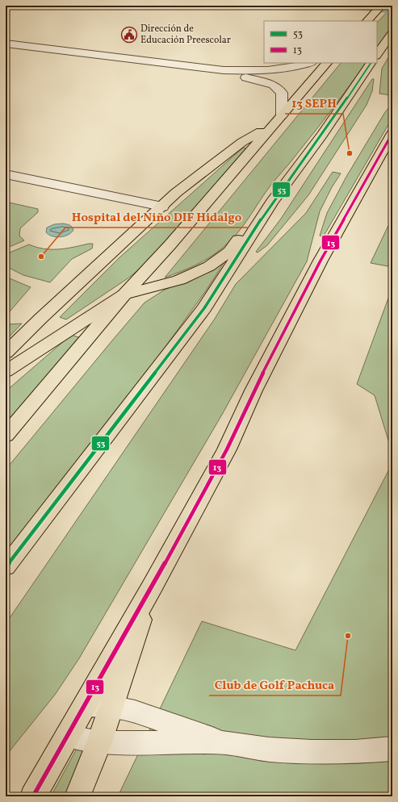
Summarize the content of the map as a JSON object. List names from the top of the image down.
{
  "places": {
    "public building": ["Dirección de Educación Preescolar"],
    "other": ["13 SEPH", "Hospital del Niño DIF Hidalgo", "Club de Golf Pachuca"]
  },
  "lines": ["transit line 53", "transit line 13"],
  "legend": ["53", "13"]
}
